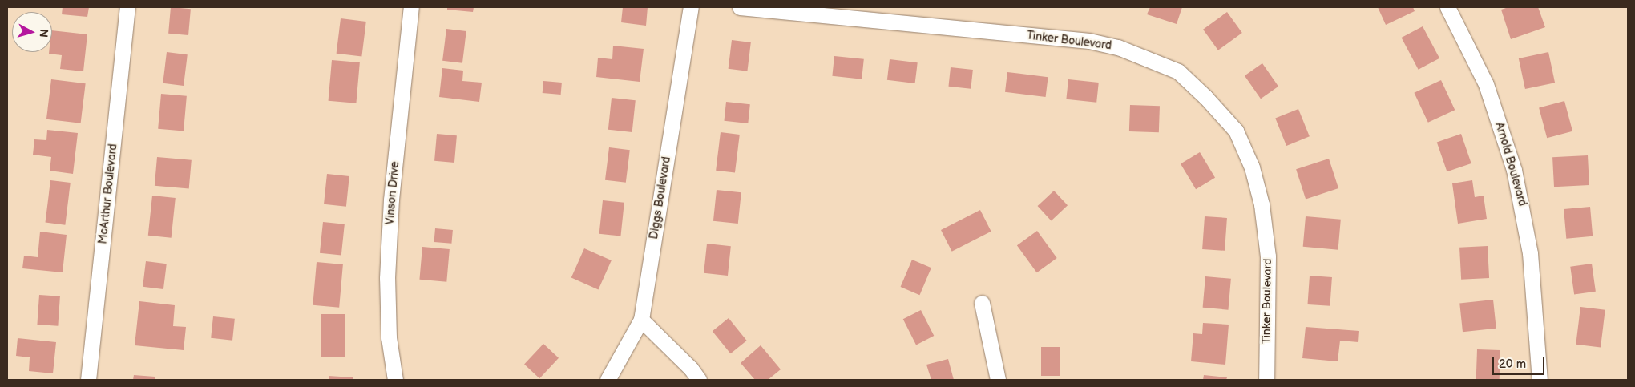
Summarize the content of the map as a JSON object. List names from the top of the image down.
{
  "streets": {
    "street": [
      "Tinker Boulevard",
      "Arnold Boulevard",
      "Vinson Drive",
      "McArthur Boulevard",
      "Diggs Boulevard"
    ]
  },
  "scale_bar": "20 m",
  "north": "right"
}
